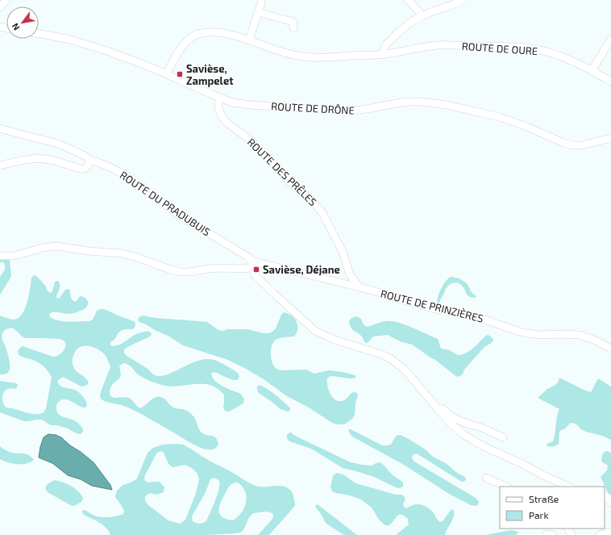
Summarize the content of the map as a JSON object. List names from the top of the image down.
{
  "streets": {
    "street": [
      "ROUTE DE OURE",
      "ROUTE DE DRÔNE",
      "ROUTE DES PRÊLES",
      "ROUTE DU PRADUBUIS",
      "ROUTE DE PRINZIÈRES"
    ]
  },
  "crossings": [
    ["ROUTE DE OURE", "ROUTE DE DRÔNE"],
    ["ROUTE DE DRÔNE", "ROUTE DES PRÊLES"],
    ["ROUTE DES PRÊLES", "ROUTE DE PRINZIÈRES"],
    ["ROUTE DU PRADUBUIS", "ROUTE DE PRINZIÈRES"]
  ],
  "places": {
    "transit": ["Savièse, Zampelet", "Savièse, Déjane"]
  },
  "legend": ["Straße", "Park"],
  "north": "bottom left"
}
